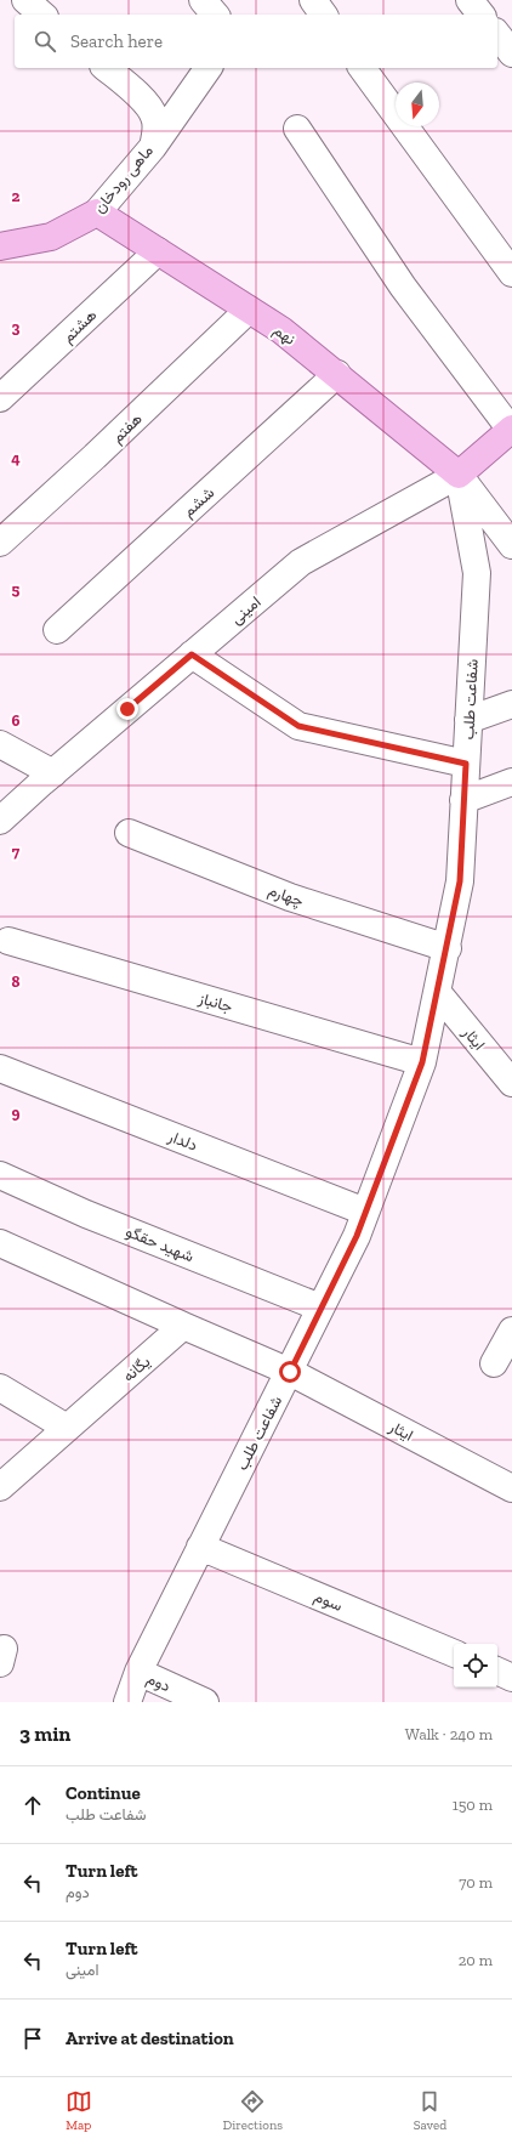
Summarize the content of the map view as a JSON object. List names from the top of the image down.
{
  "streets": {
    "main road": ["ماهی رودخان", "نهم", "امینی"],
    "street": [
      "هشتم",
      "هفتم",
      "ششم",
      "شفاعت طلب",
      "چهارم",
      "جانباز",
      "ایثار",
      "دلدار",
      "شهید حقگو",
      "یگانه",
      "سوم",
      "دوم"
    ]
  },
  "crossings": [
    ["ماهی رودخان", "نهم"],
    ["هشتم", "نهم"],
    ["نهم", "هفتم"],
    ["نهم", "ششم"],
    ["نهم", "امینی"],
    ["نهم", "شفاعت طلب"],
    ["امینی", "شفاعت طلب"],
    ["شفاعت طلب", "چهارم"],
    ["شفاعت طلب", "جانباز"],
    ["شفاعت طلب", "ایثار"],
    ["شفاعت طلب", "دلدار"],
    ["شفاعت طلب", "شهید حقگو"],
    ["شفاعت طلب", "سوم"],
    ["شفاعت طلب", "دوم"]
  ],
  "north": "bottom",
  "page": {
    "search": "Search here",
    "heading": ["3 min", "Walk · 240 m"],
    "list": [
      ["Continue", "شفاعت طلب", "150 m"],
      ["Turn left", "دوم", "70 m"],
      ["Turn left", "امینی", "20 m"],
      "Arrive at destination"
    ],
    "nav": ["Map", "Directions", "Saved"]
  },
  "grid": {
    "rows": [
      "2",
      "3",
      "4",
      "5",
      "6",
      "7",
      "8",
      "9"
    ]
  }
}
